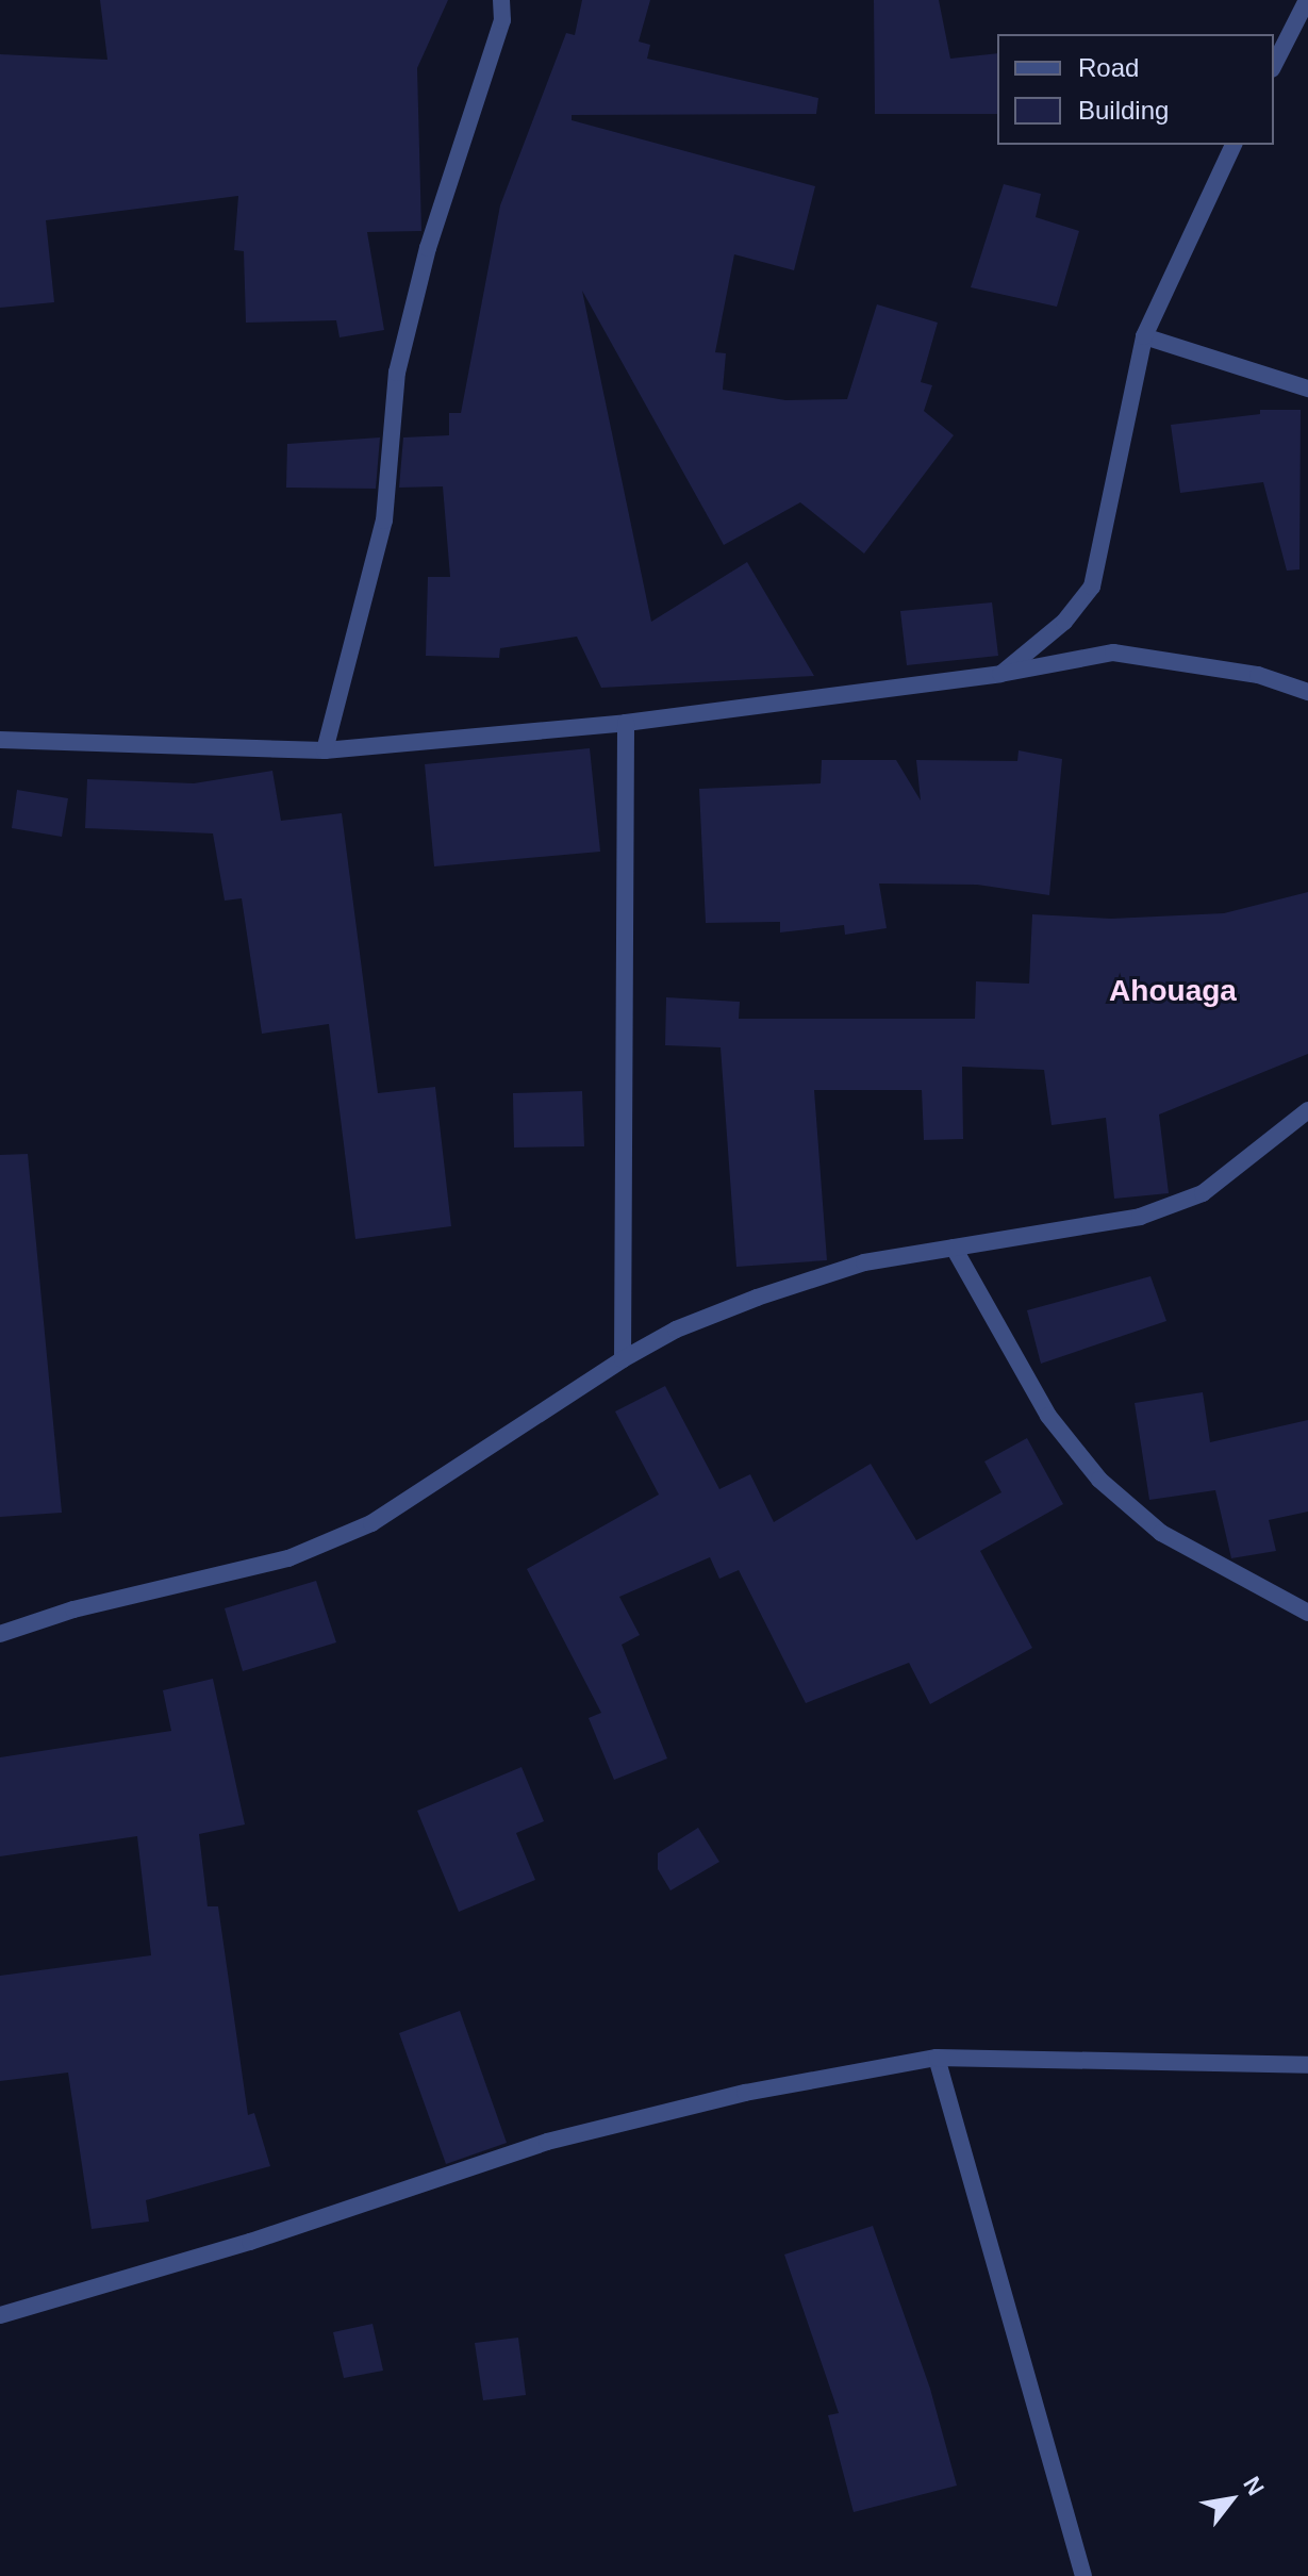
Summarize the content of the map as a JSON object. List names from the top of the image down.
{
  "districts": ["Ahouaga"],
  "legend": ["Road", "Building"],
  "north": "top right"
}
